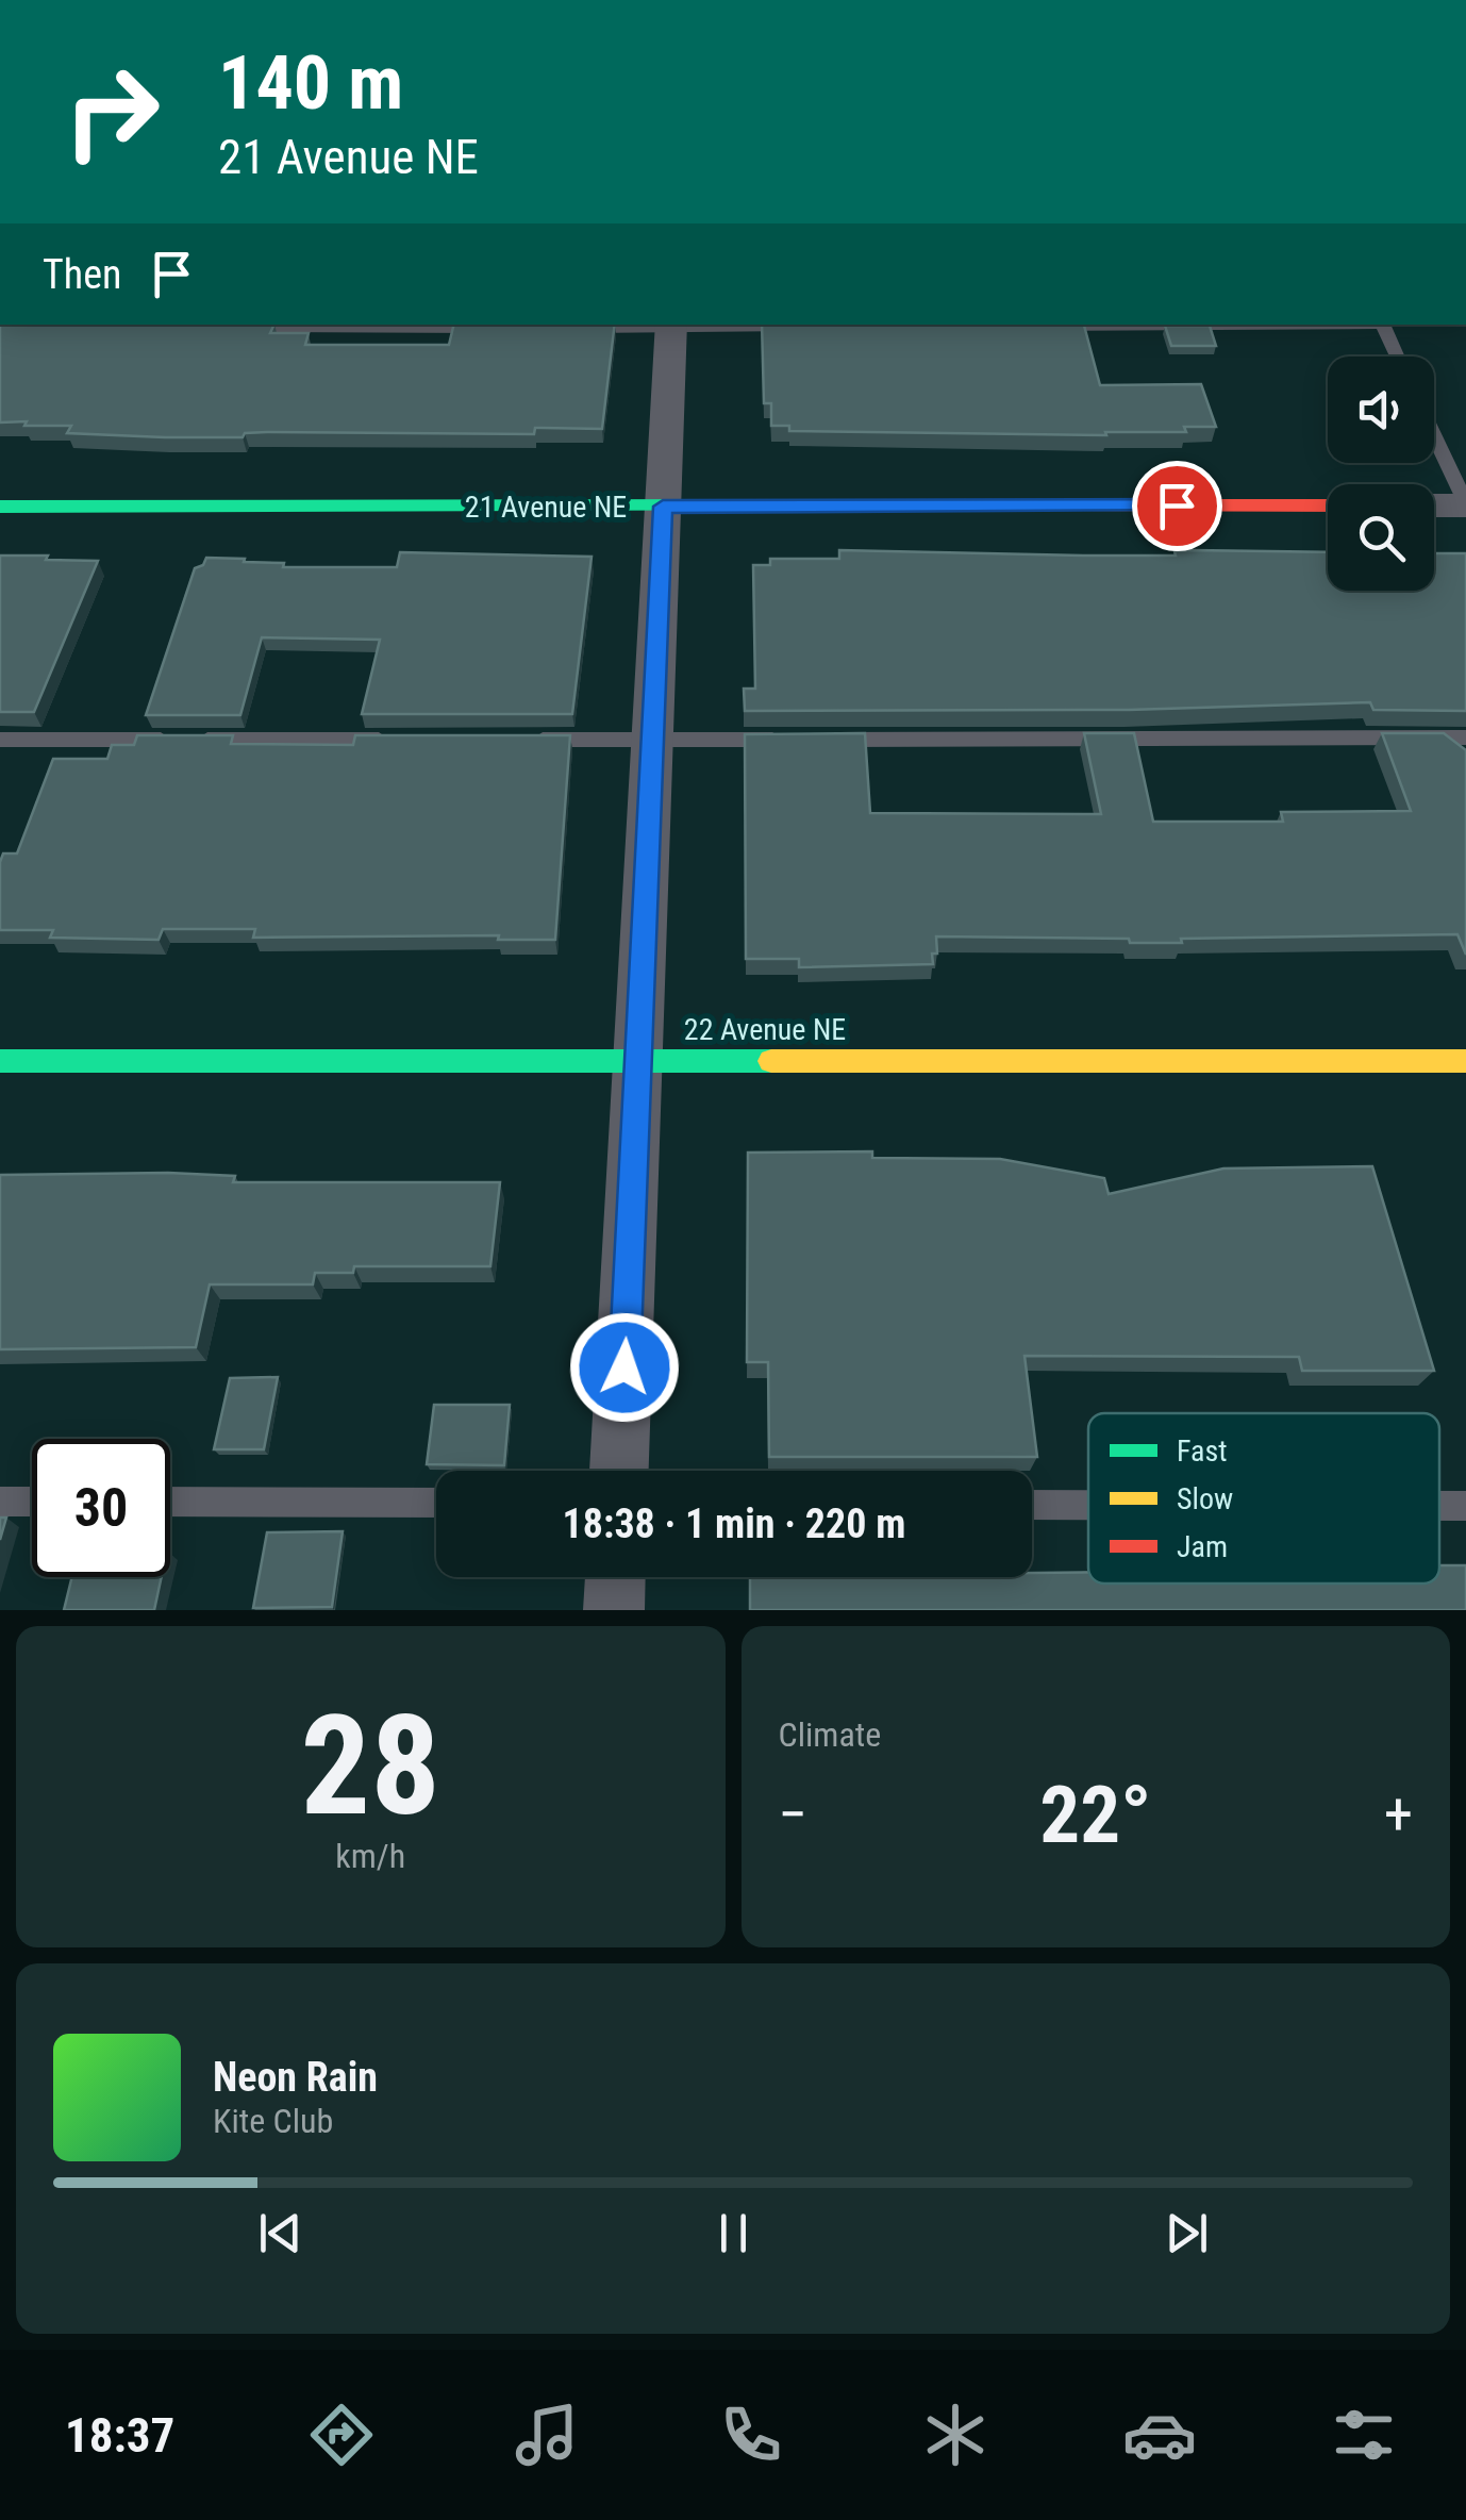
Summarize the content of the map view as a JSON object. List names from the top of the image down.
{
  "streets": {
    "street": ["21 Avenue NE", "22 Avenue NE"]
  },
  "legend": ["Fast", "Slow", "Jam"],
  "page": {
    "turn": ["140 m", "21 Avenue NE"],
    "then": "Then",
    "limit": "30",
    "trip": "18:38 · 1 min · 220 m",
    "tile": [
      ["28", "km/h"],
      "Climate"
    ],
    "heat": ["−", "22°", "+"],
    "song": ["Neon Rain", "Kite Club"],
    "tabs": "18:37"
  }
}
